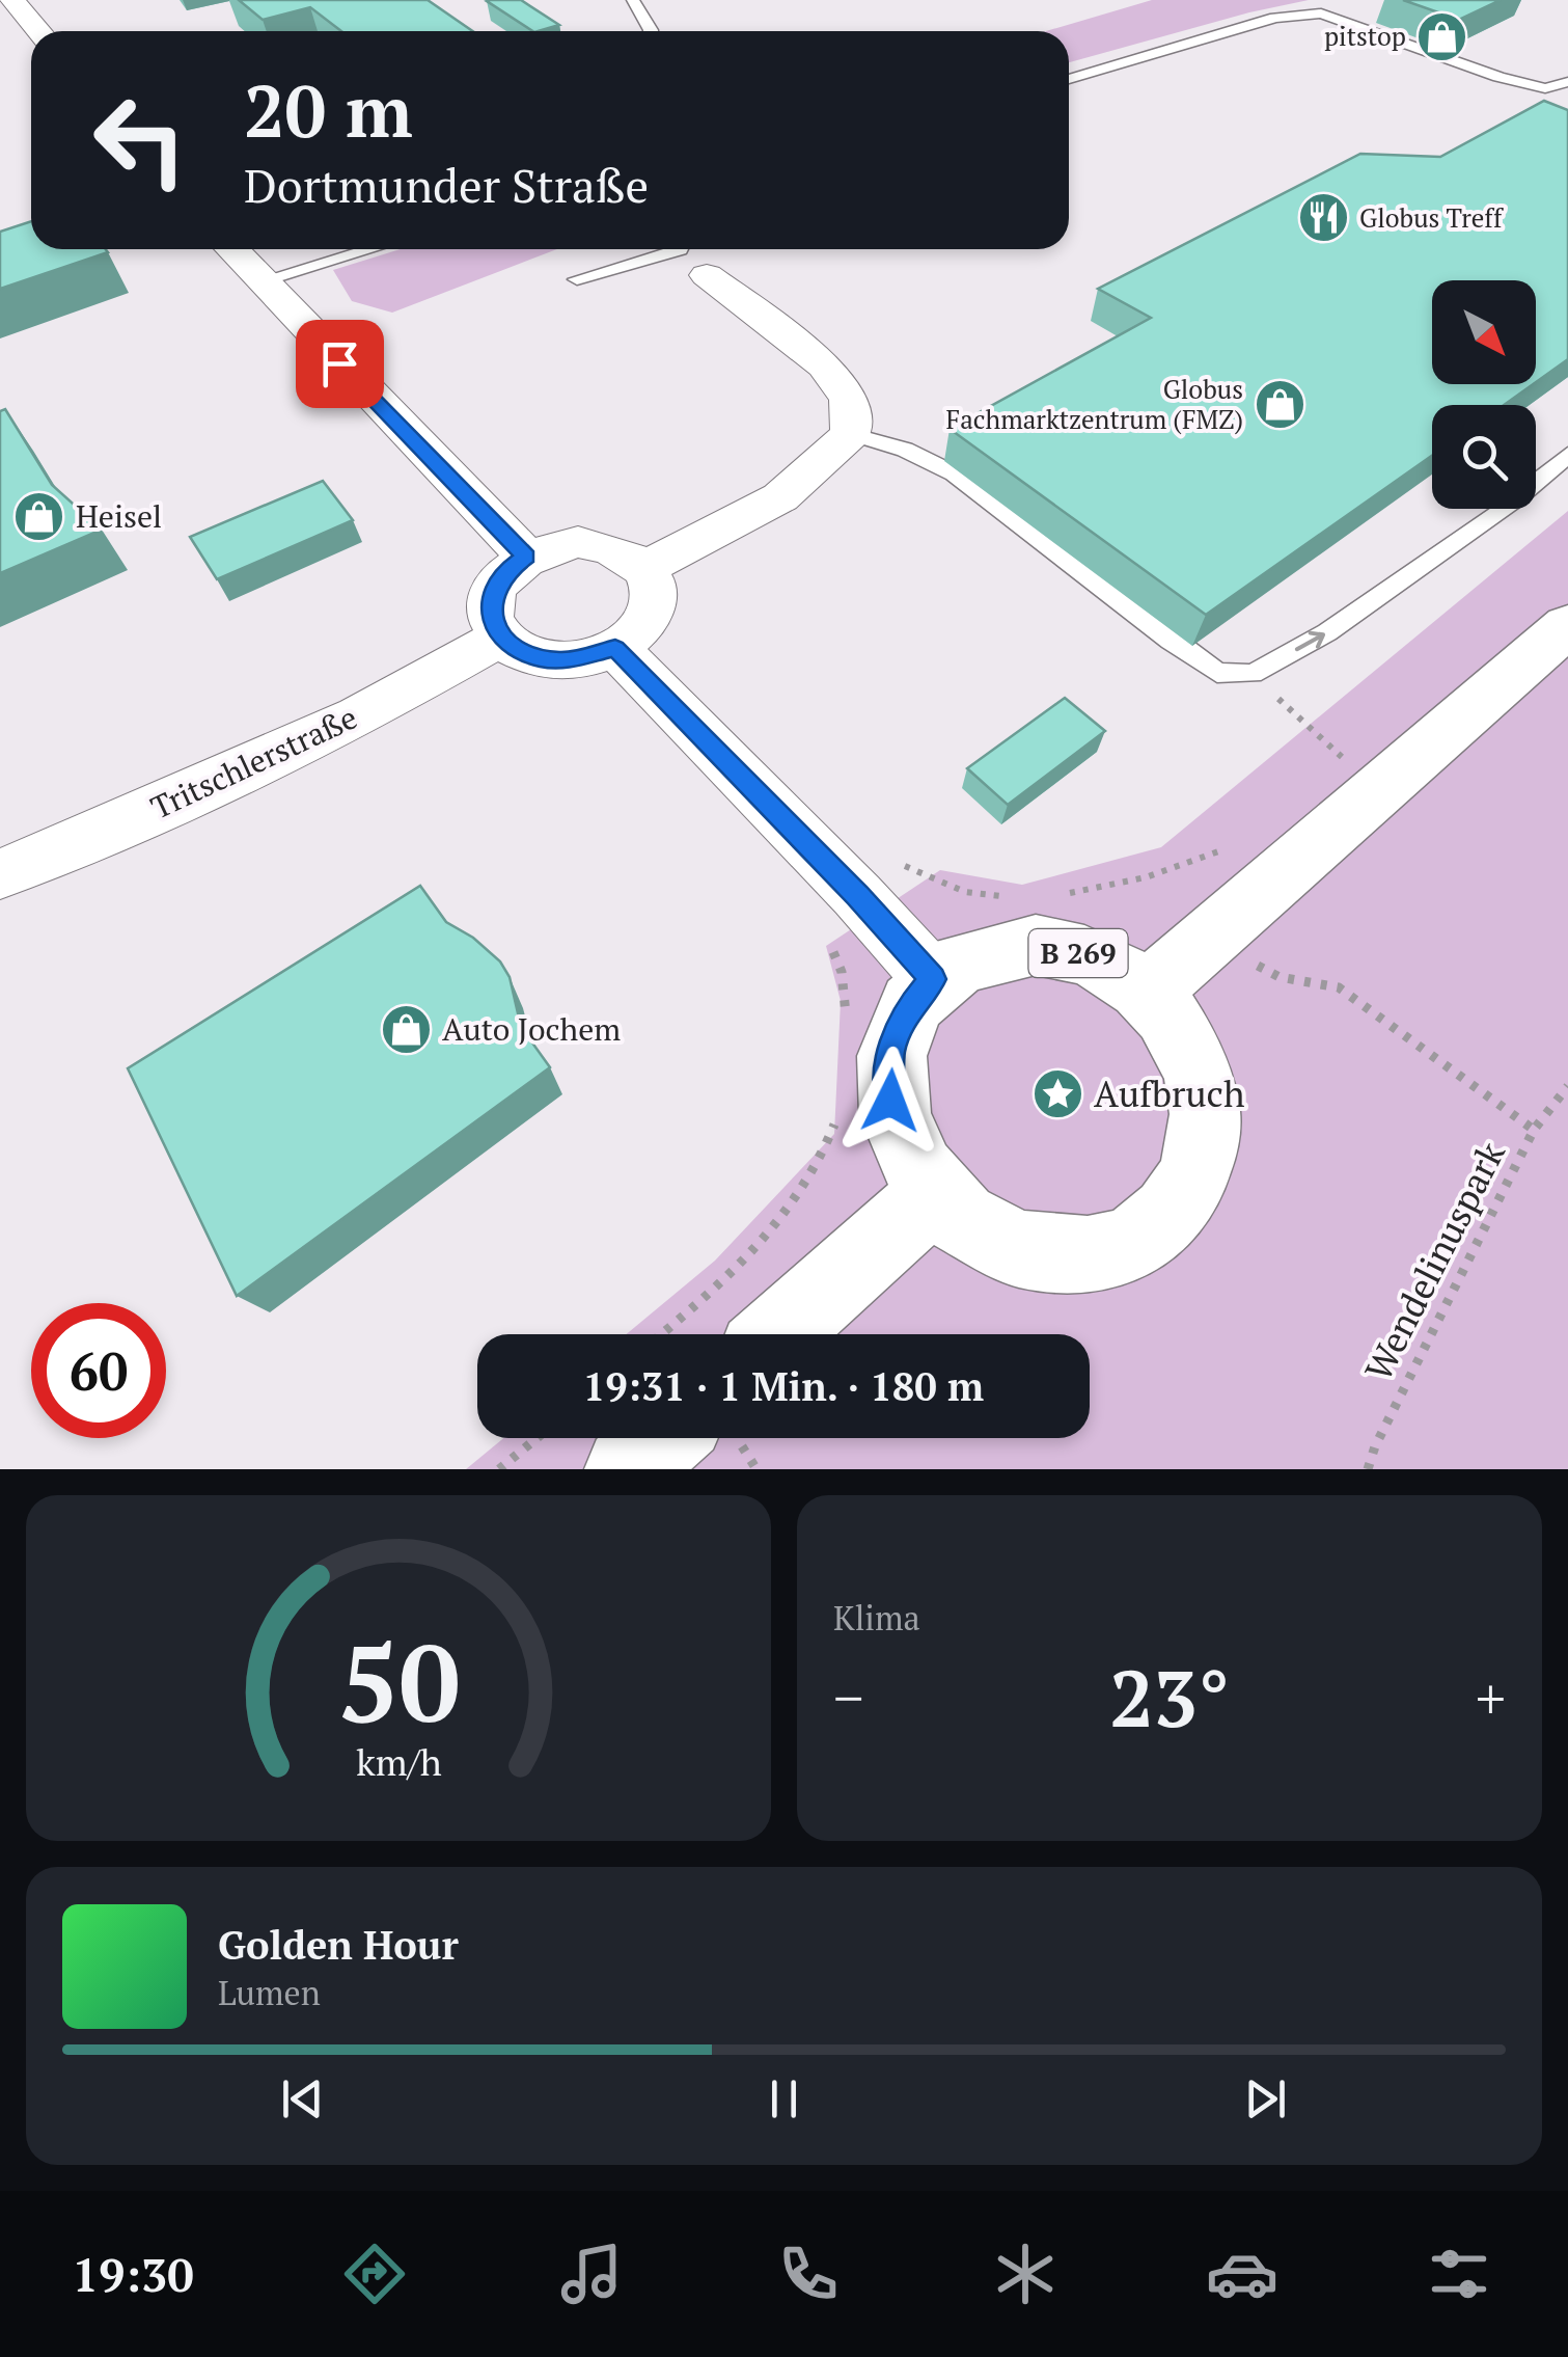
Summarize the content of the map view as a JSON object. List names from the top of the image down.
{
  "streets": {
    "main road": ["B 269"],
    "street": ["Tritschlerstraße"],
    "path": ["Wendelinuspark"]
  },
  "places": {
    "shop": [
      "pitstop",
      "Globus Fachmarktzentrum (FMZ)",
      "Heisel",
      "Auto Jochem"
    ],
    "restaurant": ["Globus Treff"],
    "place": ["Aufbruch"]
  },
  "north": "bottom right",
  "page": {
    "turn": ["20 m", "Dortmunder Straße"],
    "limit": "60",
    "trip": "19:31 · 1 Min. · 180 m",
    "tile": "Klima",
    "heat": ["−", "23°", "+"],
    "song": ["Golden Hour", "Lumen"],
    "tabs": "19:30",
    "gauge": ["50", "km/h"]
  }
}
